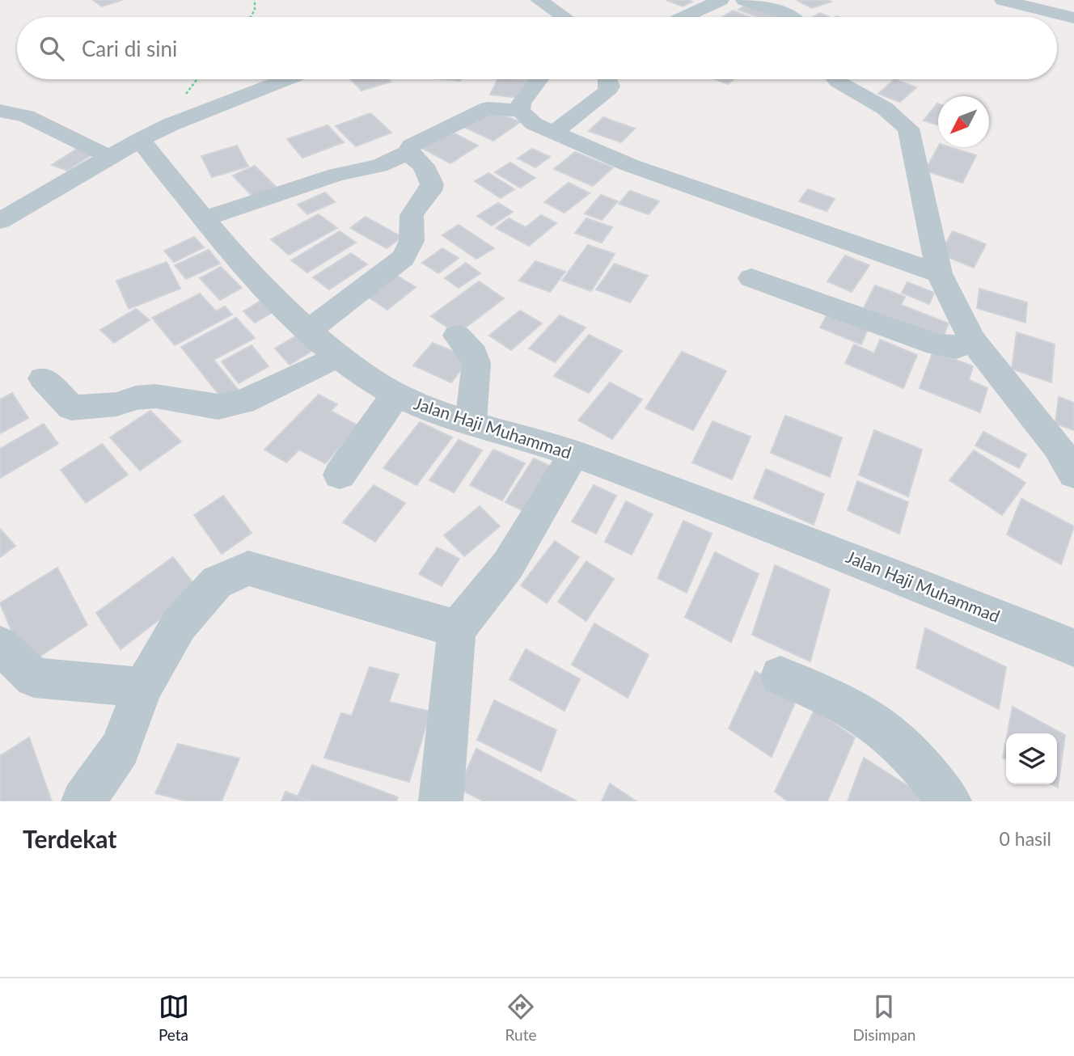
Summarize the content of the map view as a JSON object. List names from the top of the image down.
{
  "streets": {
    "street": ["Jalan Haji Muhammad"]
  },
  "north": "bottom left",
  "page": {
    "search": "Cari di sini",
    "heading": ["Terdekat", "0 hasil"],
    "nav": ["Peta", "Rute", "Disimpan"]
  }
}
